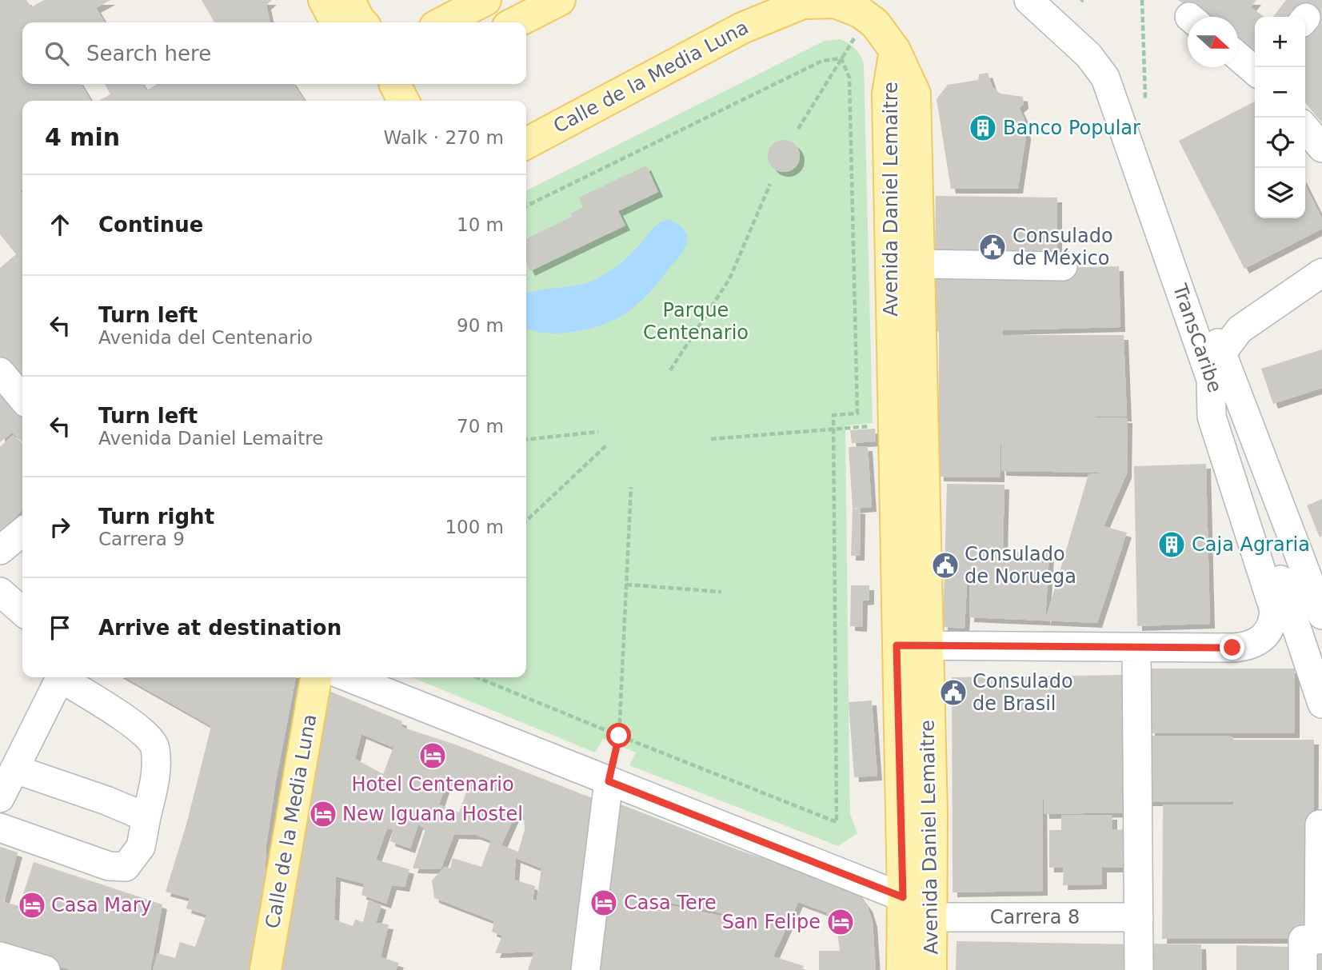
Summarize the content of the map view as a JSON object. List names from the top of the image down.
{
  "streets": {
    "main road": ["Calle de la Media Luna", "Avenida Daniel Lemaitre"],
    "street": ["TransCaribe", "Carrera 8"]
  },
  "crossings": [
    ["Calle de la Media Luna", "Avenida Daniel Lemaitre"],
    ["Avenida Daniel Lemaitre", "Carrera 8"]
  ],
  "parks": ["Parque Centenario"],
  "places": {
    "building": ["Banco Popular", "Caja Agraria"],
    "public building": ["Consulado de México", "Consulado de Noruega", "Consulado de Brasil"],
    "hotel": [
      "Hotel Centenario",
      "New Iguana Hostel",
      "Casa Tere",
      "Casa Mary",
      "San Felipe"
    ]
  },
  "north": "right",
  "page": {
    "map_buttons": ["+", "−"],
    "search": "Search here",
    "heading": ["4 min", "Walk · 270 m"],
    "list": [
      ["Continue", "10 m"],
      ["Turn left", "Avenida del Centenario", "90 m"],
      ["Turn left", "Avenida Daniel Lemaitre", "70 m"],
      ["Turn right", "Carrera 9", "100 m"],
      "Arrive at destination"
    ]
  }
}
